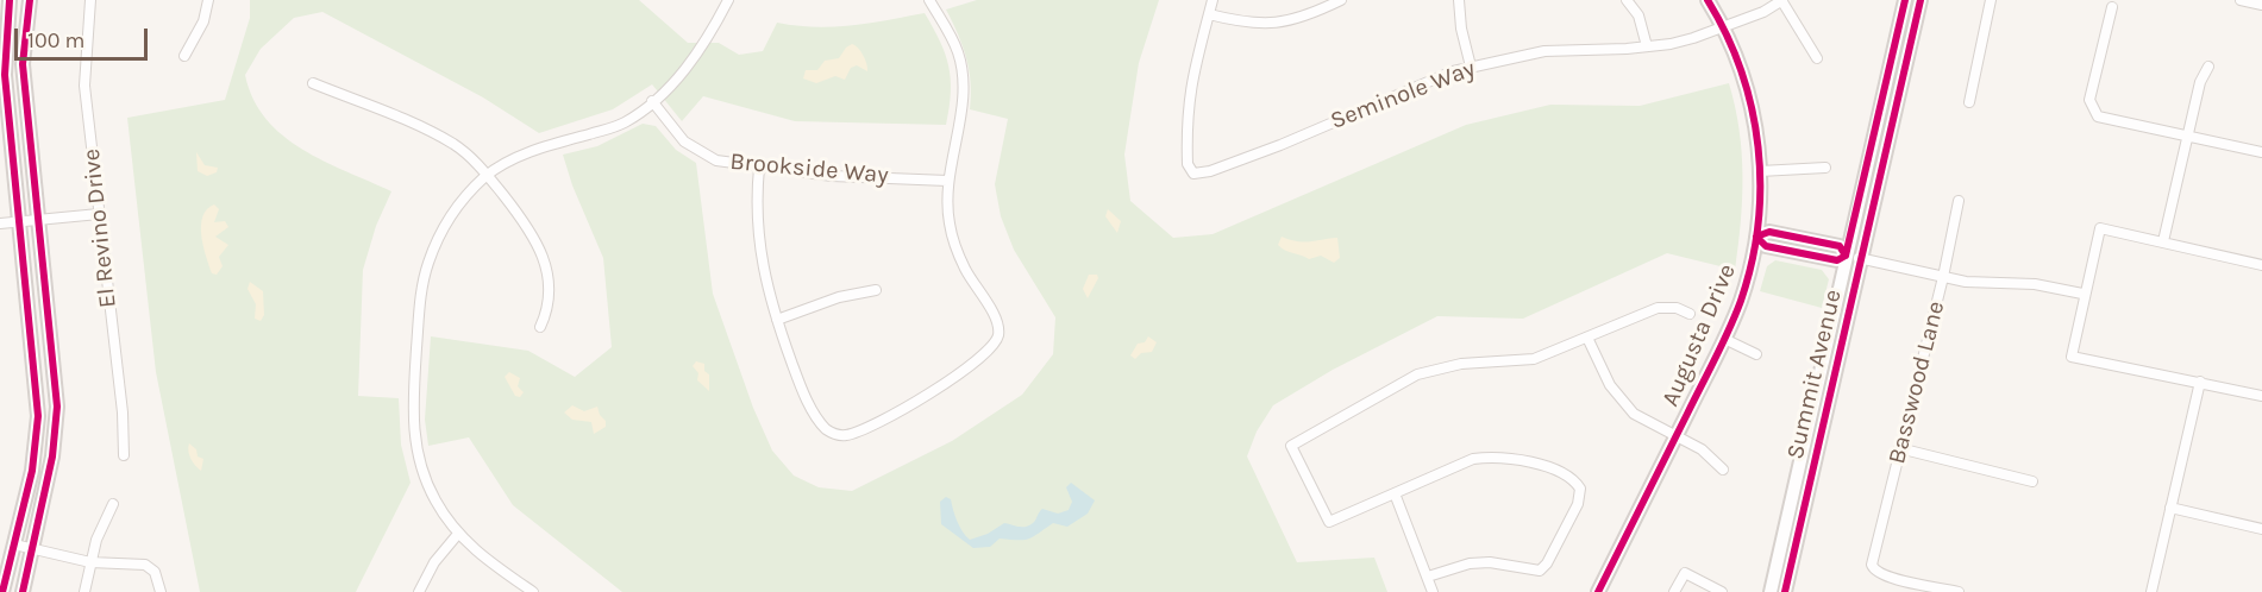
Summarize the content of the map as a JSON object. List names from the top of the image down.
{
  "streets": {
    "street": [
      "Seminole Way",
      "Brookside Way",
      "El Revino Drive",
      "Augusta Drive",
      "Summit Avenue",
      "Basswood Lane"
    ]
  },
  "crossings": [
    ["Seminole Way", "Augusta Drive"]
  ],
  "scale_bar": "100 m"
}
